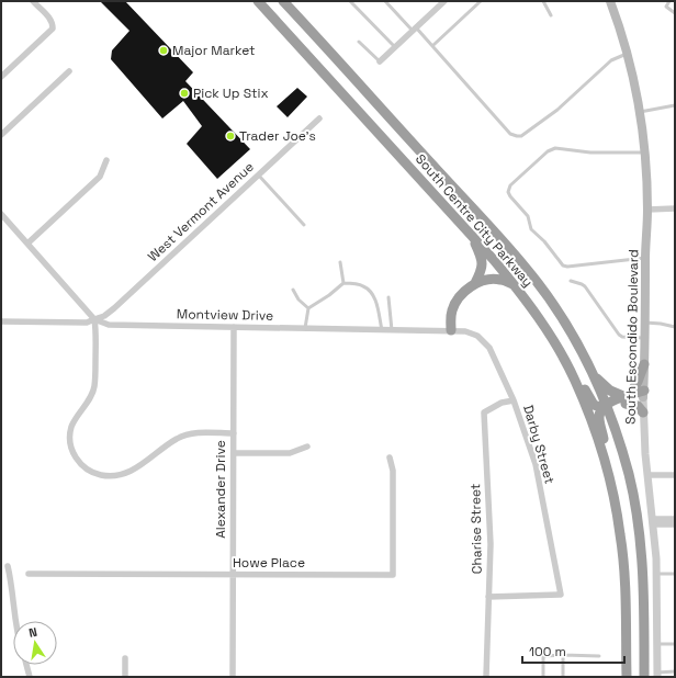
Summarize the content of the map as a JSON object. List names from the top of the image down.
{
  "streets": {
    "highway": ["South Centre City Parkway"],
    "main road": ["South Escondido Boulevard"],
    "street": [
      "West Vermont Avenue",
      "Montview Drive",
      "Darby Street",
      "Alexander Drive",
      "Charise Street",
      "Howe Place"
    ]
  },
  "crossings": [
    ["West Vermont Avenue", "Montview Drive"],
    ["Montview Drive", "Darby Street"],
    ["Montview Drive", "Alexander Drive"],
    ["Darby Street", "Charise Street"],
    ["Alexander Drive", "Howe Place"]
  ],
  "places": ["Major Market", "Pick Up Stix", "Trader Joe's"],
  "scale_bar": "100 m",
  "north": "top"
}
